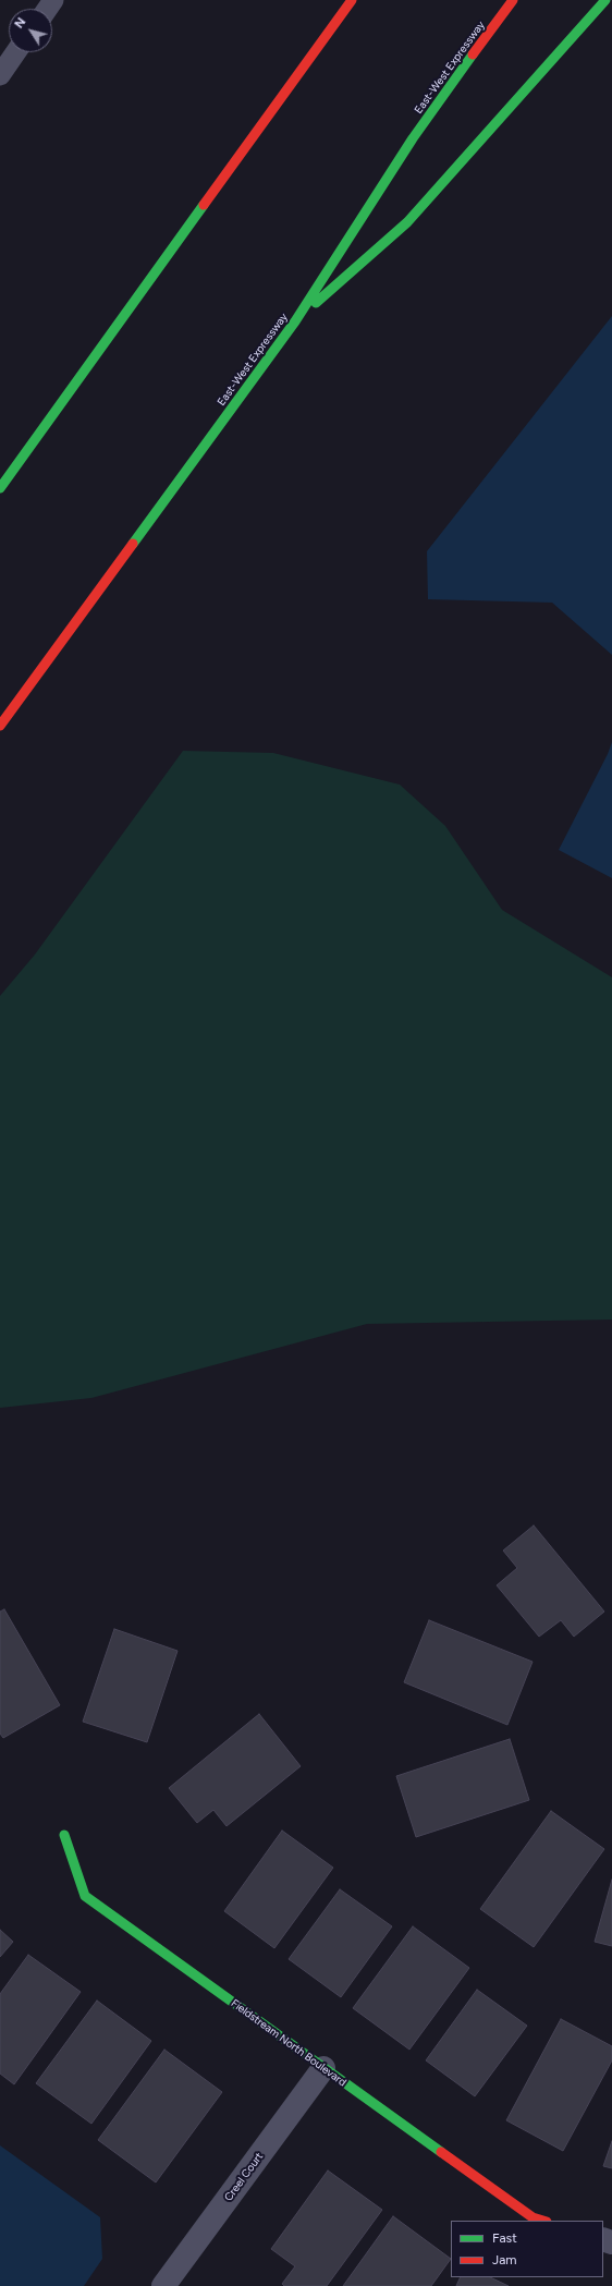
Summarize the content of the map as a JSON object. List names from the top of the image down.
{
  "streets": {
    "main road": ["East-West Expressway", "Fieldstream North Boulevard"],
    "street": ["Creel Court"]
  },
  "crossings": [
    ["Fieldstream North Boulevard", "Creel Court"]
  ],
  "legend": ["Fast", "Jam"],
  "north": "top left"
}
